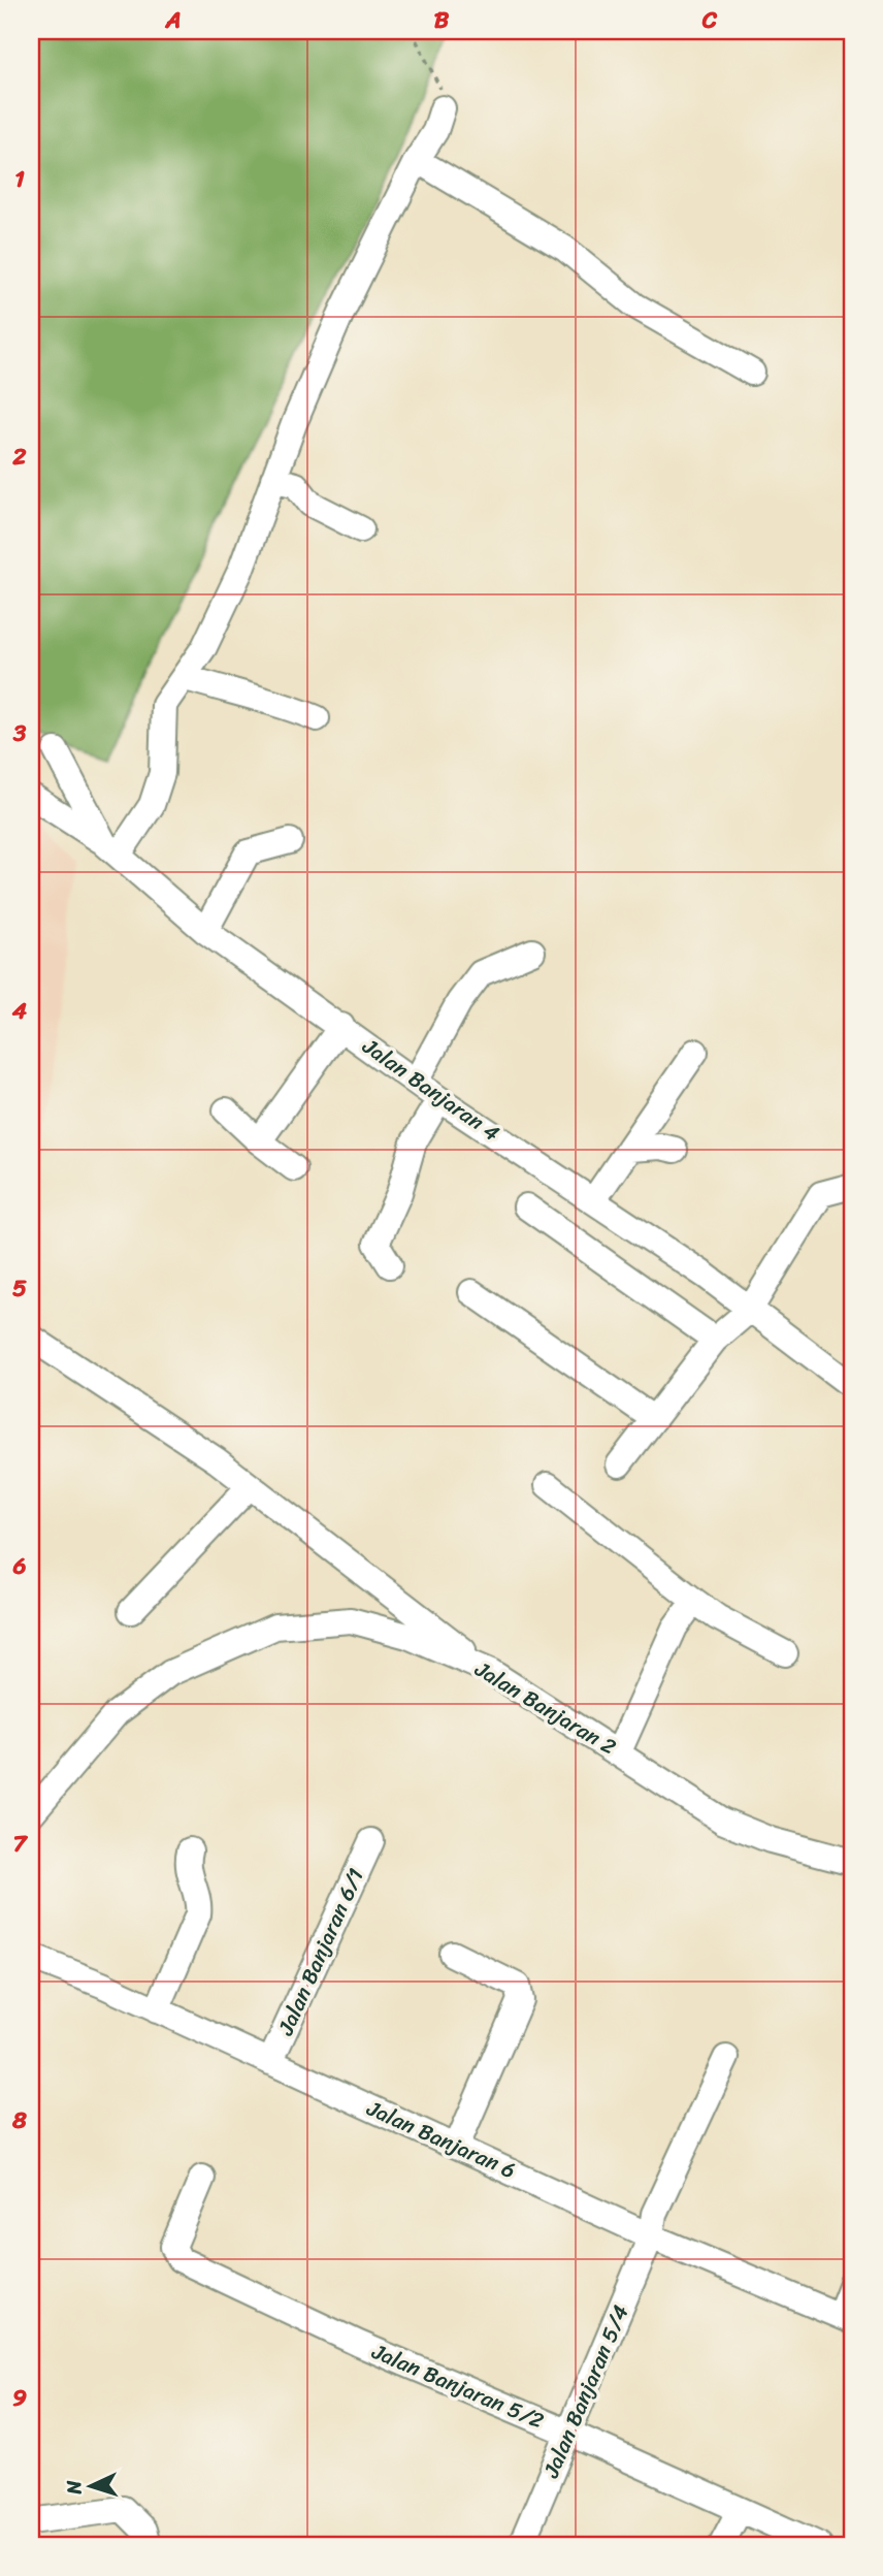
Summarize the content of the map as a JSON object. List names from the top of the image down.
{
  "streets": {
    "street": [
      "Jalan Banjaran 4",
      "Jalan Banjaran 2",
      "Jalan Banjaran 6/1",
      "Jalan Banjaran 6",
      "Jalan Banjaran 5/2",
      "Jalan Banjaran 5/4"
    ]
  },
  "crossings": [
    ["Jalan Banjaran 6/1", "Jalan Banjaran 6"],
    ["Jalan Banjaran 6", "Jalan Banjaran 5/4"],
    ["Jalan Banjaran 5/2", "Jalan Banjaran 5/4"]
  ],
  "north": "left",
  "grid": {
    "columns": ["A", "B", "C"],
    "rows": [
      "1",
      "2",
      "3",
      "4",
      "5",
      "6",
      "7",
      "8",
      "9"
    ]
  }
}
